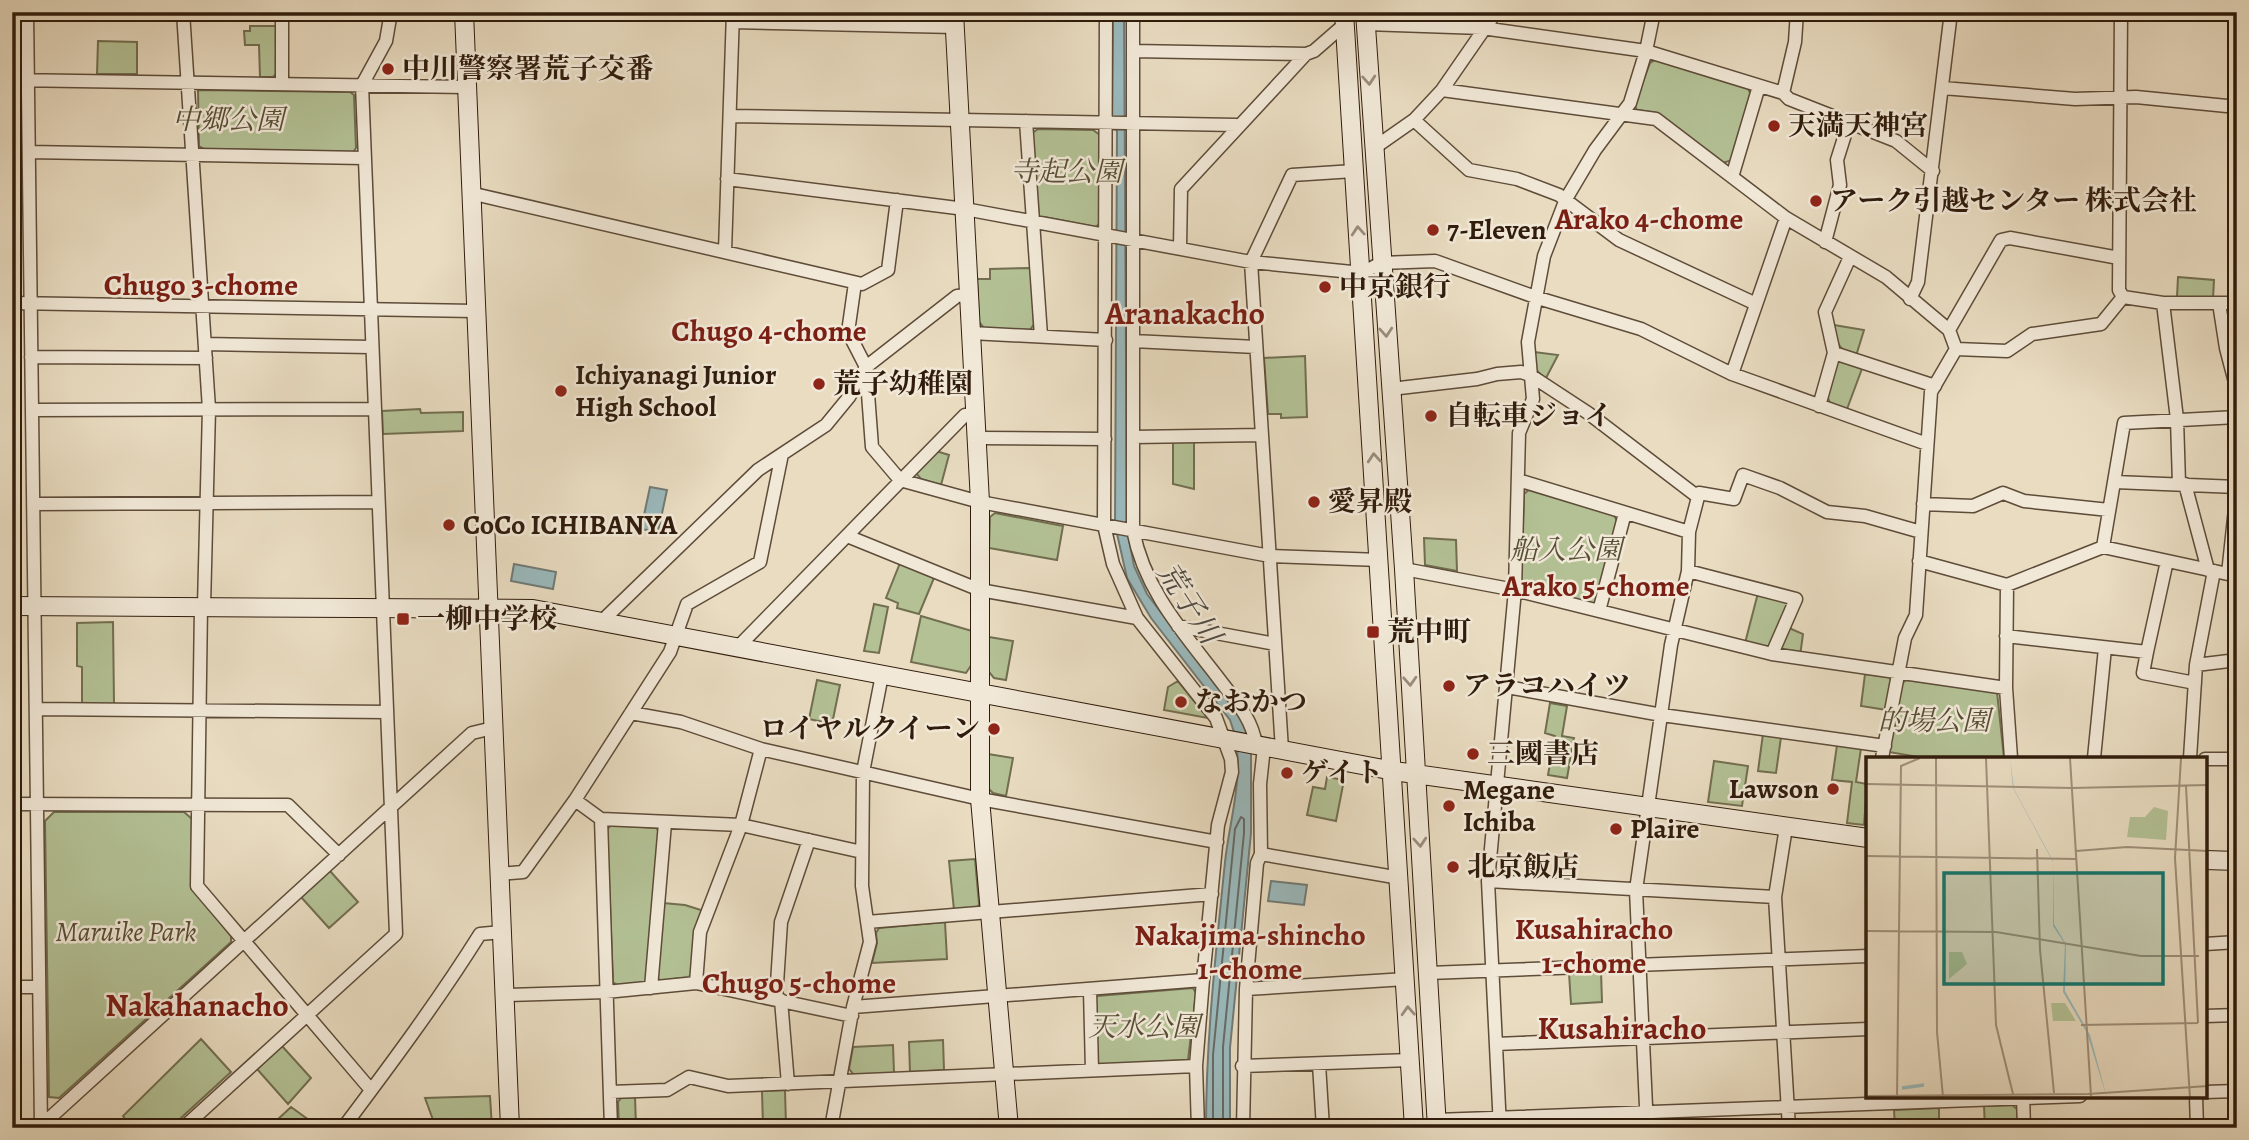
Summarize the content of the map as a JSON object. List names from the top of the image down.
{
  "districts": [
    "Arako 4-chome",
    "Chugo 3-chome",
    "Aranakacho",
    "Chugo 4-chome",
    "Arako 5-chome",
    "Kusahiracho 1-chome",
    "Nakajima-shincho 1-chome",
    "Chugo 5-chome",
    "Nakahanacho",
    "Kusahiracho"
  ],
  "water": ["荒子川"],
  "parks": [
    "中郷公園",
    "寺起公園",
    "船入公園",
    "的場公園",
    "Maruike Park",
    "天水公園"
  ],
  "places": {
    "other": [
      "中川警察署荒子交番",
      "天満天神宮",
      "アーク引越センター 株式会社",
      "7-Eleven",
      "中京銀行",
      "荒子幼稚園",
      "Ichiyanagi Junior High School",
      "自転車ジョイ",
      "愛昇殿",
      "CoCo ICHIBANYA",
      "アラコハイツ",
      "なおかつ",
      "ロイヤルクイーン",
      "三國書店",
      "ゲイト",
      "Lawson",
      "Megane Ichiba",
      "Plaire",
      "北京飯店"
    ],
    "transit": ["一柳中学校", "荒中町"]
  }
}
